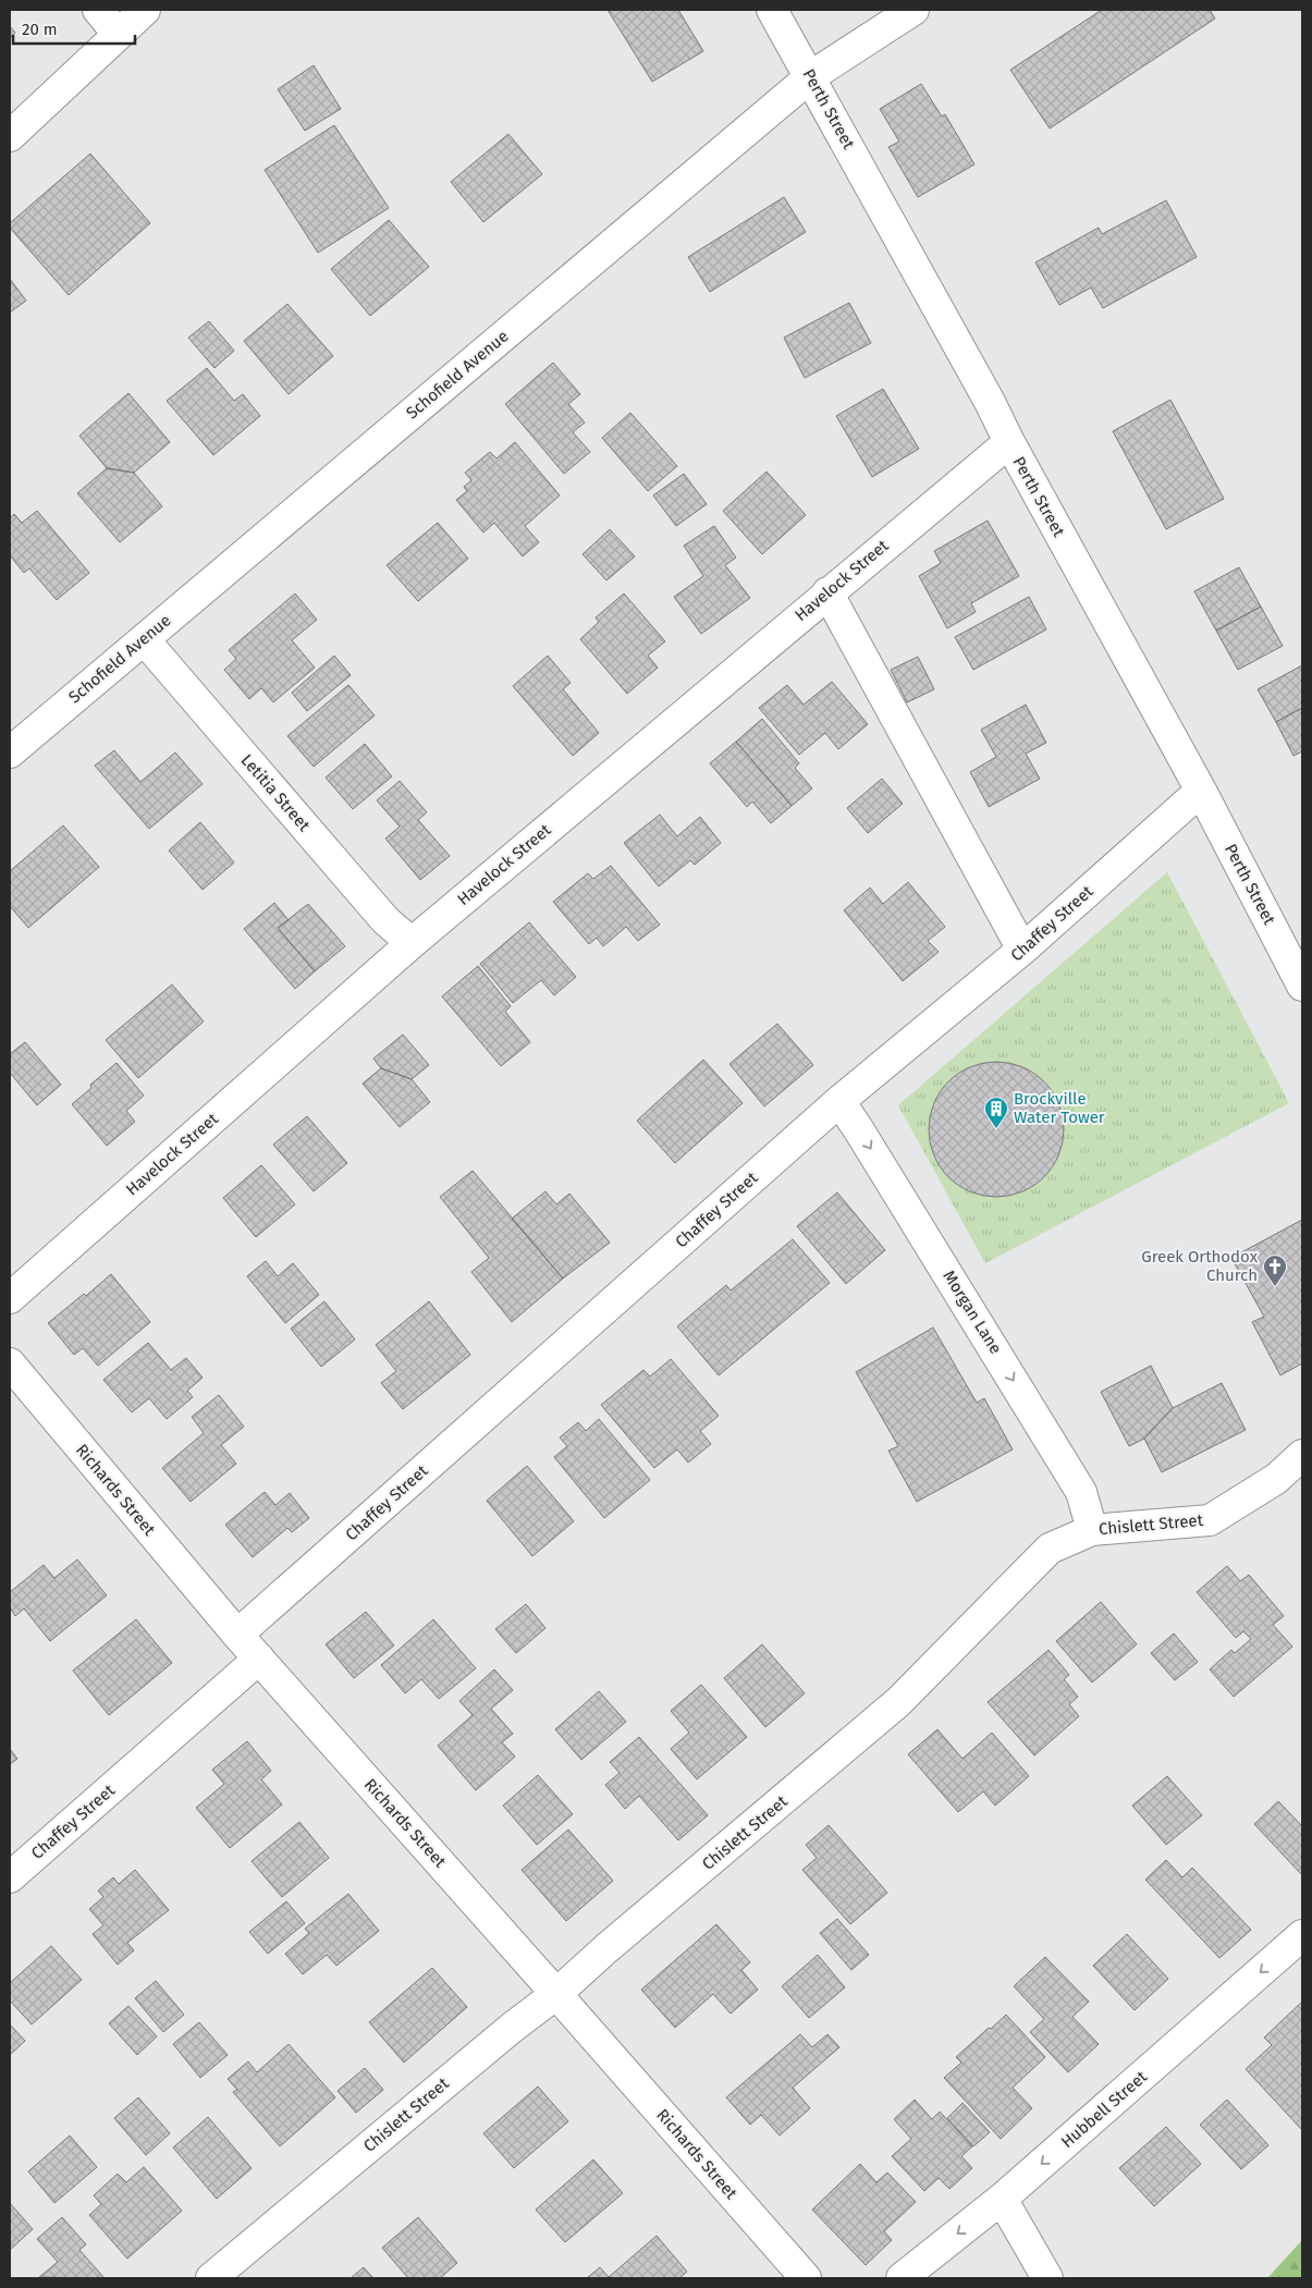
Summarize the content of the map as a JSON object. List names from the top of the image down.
{
  "streets": {
    "street": [
      "Perth Street",
      "Schofield Avenue",
      "Havelock Street",
      "Letitia Street",
      "Chaffey Street",
      "Morgan Lane",
      "Richards Street",
      "Chislett Street",
      "Hubbell Street"
    ]
  },
  "crossings": [
    ["Perth Street", "Schofield Avenue"],
    ["Perth Street", "Havelock Street"],
    ["Perth Street", "Chaffey Street"],
    ["Schofield Avenue", "Letitia Street"],
    ["Havelock Street", "Letitia Street"],
    ["Chaffey Street", "Morgan Lane"],
    ["Chaffey Street", "Richards Street"],
    ["Morgan Lane", "Chislett Street"],
    ["Richards Street", "Chislett Street"]
  ],
  "one_way": ["Morgan Lane", "Hubbell Street"],
  "places": {
    "building": ["Brockville Water Tower"],
    "church": ["Greek Orthodox Church"]
  },
  "scale_bar": "20 m"
}
